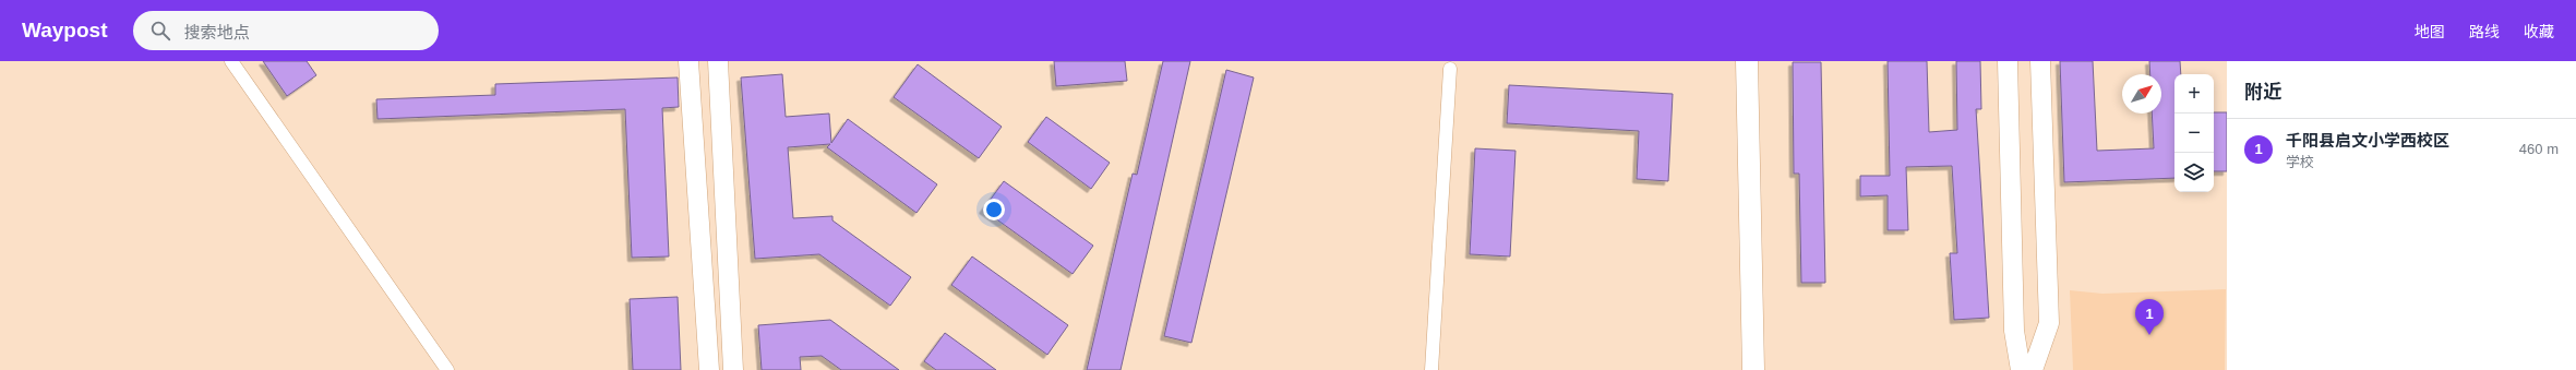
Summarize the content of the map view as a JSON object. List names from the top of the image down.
{
  "north": "top right",
  "page": {
    "header": "Waypost",
    "search": "搜索地点",
    "nav": ["地图", "路线", "收藏"],
    "heading": "附近",
    "map_buttons": ["+", "−"],
    "list": [
      {
        "mark": "1",
        "name": "千阳县启文小学西校区",
        "note": "学校",
        "value": "460 m"
      }
    ],
    "pins": "1"
  }
}
